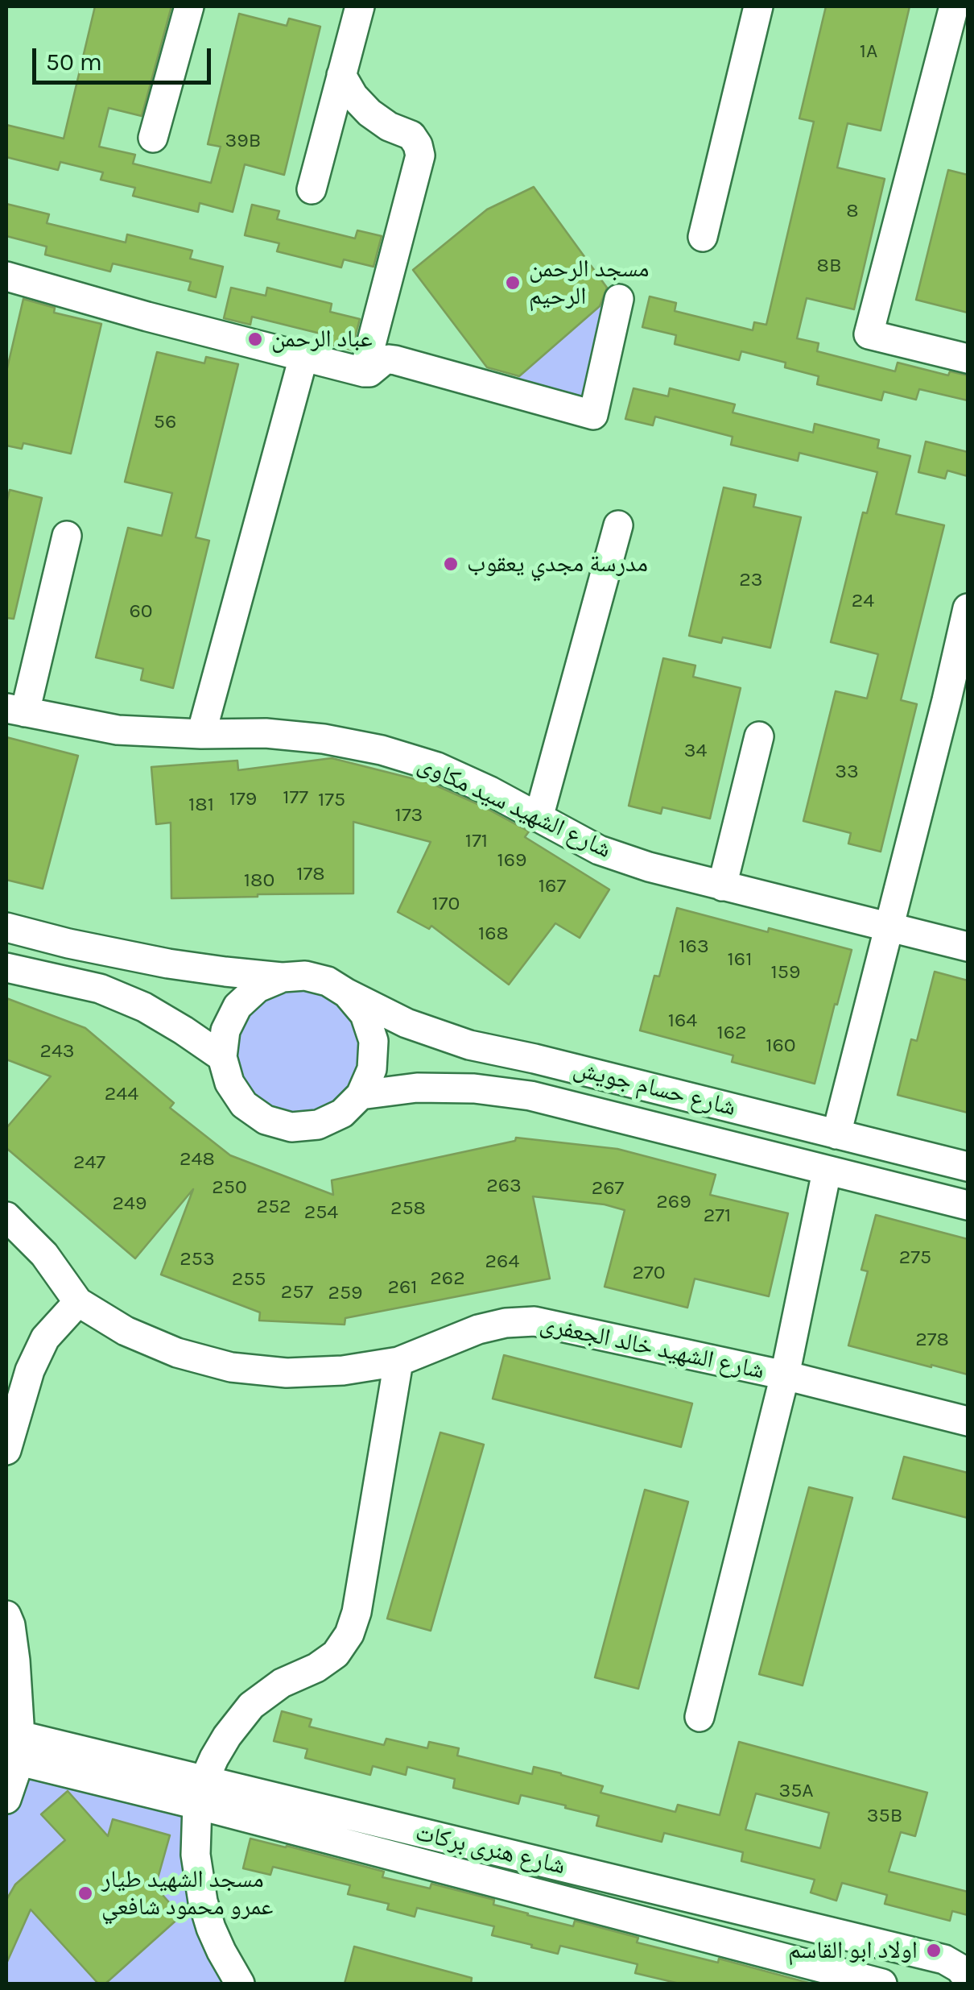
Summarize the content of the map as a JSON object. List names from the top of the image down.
{
  "streets": {
    "street": [
      "شارع الشهيد سيد مكاوى",
      "شارع حسام جويش",
      "شارع الشهيد خالد الجعفرى",
      "شارع هنرى بركات"
    ]
  },
  "places": [
    "مسجد الرحمن الرحيم",
    "عباد الرحمن",
    "مدرسة مجدي يعقوب",
    "مسجد الشهيد طيار عمرو محمود شافعي",
    "اولاد ابو القاسم"
  ],
  "house_numbers": [
    "1A",
    "39B",
    "8",
    "8B",
    "56",
    "23",
    "24",
    "60",
    "34",
    "33",
    "177",
    "179",
    "175",
    "181",
    "173",
    "171",
    "169",
    "178",
    "180",
    "167",
    "170",
    "168",
    "163",
    "161",
    "159",
    "164",
    "162",
    "160",
    "243",
    "244",
    "248",
    "247",
    "263",
    "250",
    "267",
    "269",
    "249",
    "252",
    "258",
    "254",
    "271",
    "275",
    "253",
    "264",
    "270",
    "262",
    "255",
    "261",
    "257",
    "259",
    "278",
    "35A",
    "35B"
  ],
  "scale_bar": "50 m"
}
